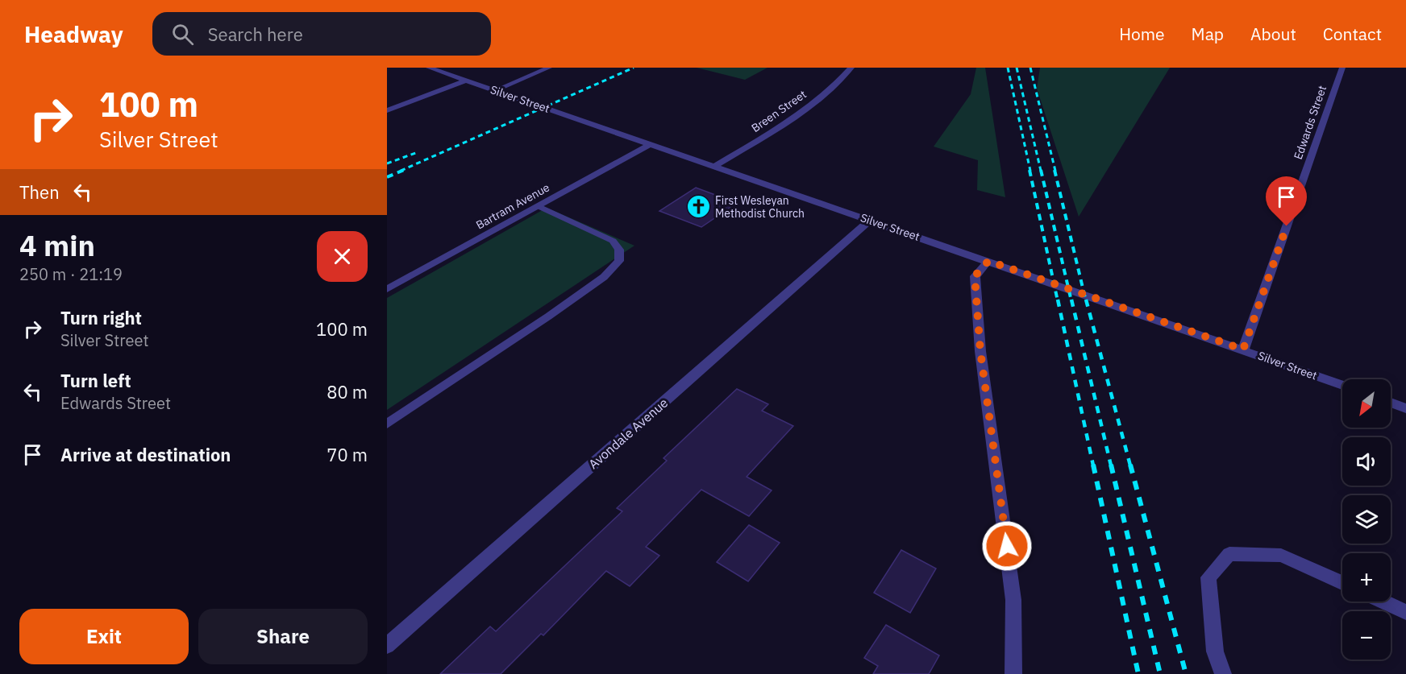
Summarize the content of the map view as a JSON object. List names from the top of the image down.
{
  "streets": {
    "street": [
      "Silver Street",
      "Breen Street",
      "Edwards Street",
      "Bartram Avenue",
      "Avondale Avenue"
    ]
  },
  "crossings": [
    ["Silver Street", "Breen Street"],
    ["Silver Street", "Edwards Street"],
    ["Silver Street", "Bartram Avenue"],
    ["Silver Street", "Avondale Avenue"]
  ],
  "places": {
    "church": ["First Wesleyan Methodist Church"]
  },
  "north": "bottom left",
  "page": {
    "header": "Headway",
    "search": "Search here",
    "nav": [
      "Home",
      "Map",
      "About",
      "Contact"
    ],
    "turn": ["100 m", "Silver Street"],
    "then": "Then",
    "heading": ["4 min", "250 m · 21:19"],
    "list": [
      {
        "name": "Turn right",
        "note": "Silver Street",
        "value": "100 m"
      },
      {
        "name": "Turn left",
        "note": "Edwards Street",
        "value": "80 m"
      },
      {
        "name": "Arrive at destination",
        "value": "70 m"
      }
    ],
    "map_buttons": ["+", "−"],
    "buttons": ["Exit", "Share"]
  }
}
